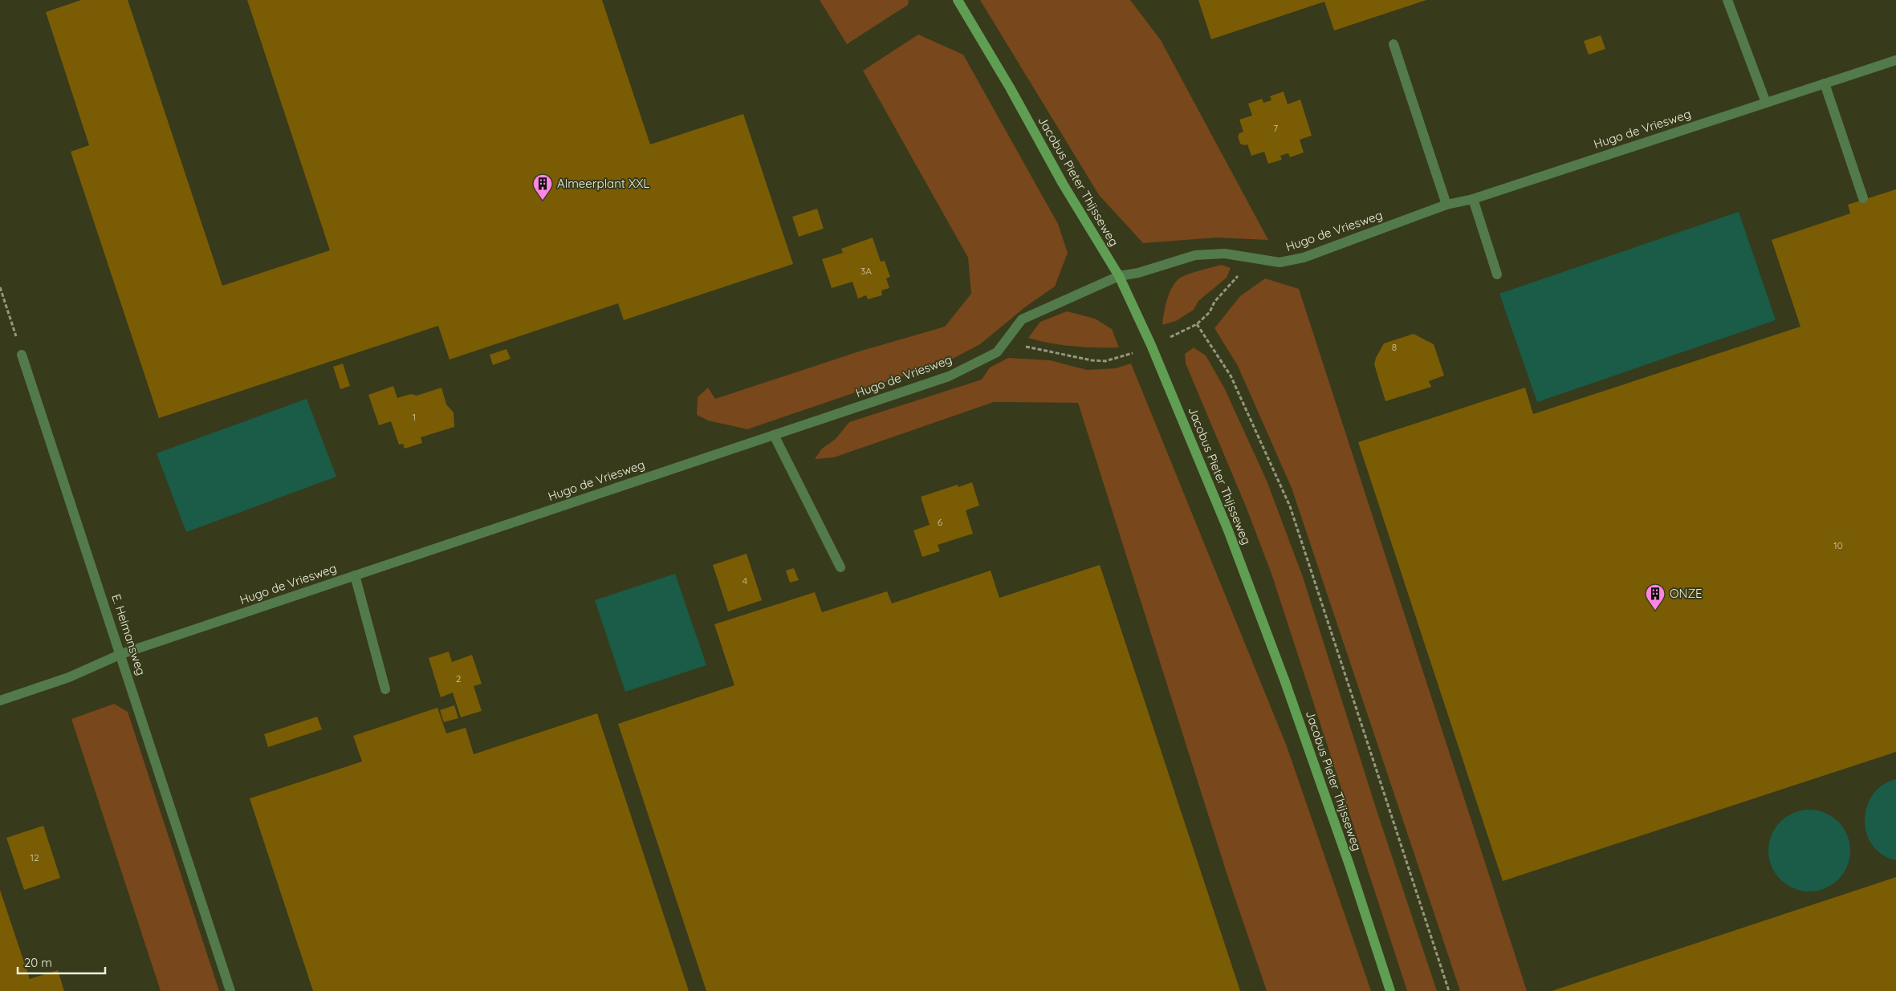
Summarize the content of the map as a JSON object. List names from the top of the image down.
{
  "streets": {
    "street": ["Hugo de Vriesweg", "Jacobus Pieter Thijsseweg", "E. Heimansweg"]
  },
  "crossings": [
    ["Hugo de Vriesweg", "Jacobus Pieter Thijsseweg"],
    ["Hugo de Vriesweg", "E. Heimansweg"]
  ],
  "places": {
    "building": ["Almeerplant XXL", "ONZE"]
  },
  "house_numbers": [
    "7",
    "3A",
    "8",
    "1",
    "6",
    "10",
    "4",
    "2",
    "12"
  ],
  "scale_bar": "20 m"
}
